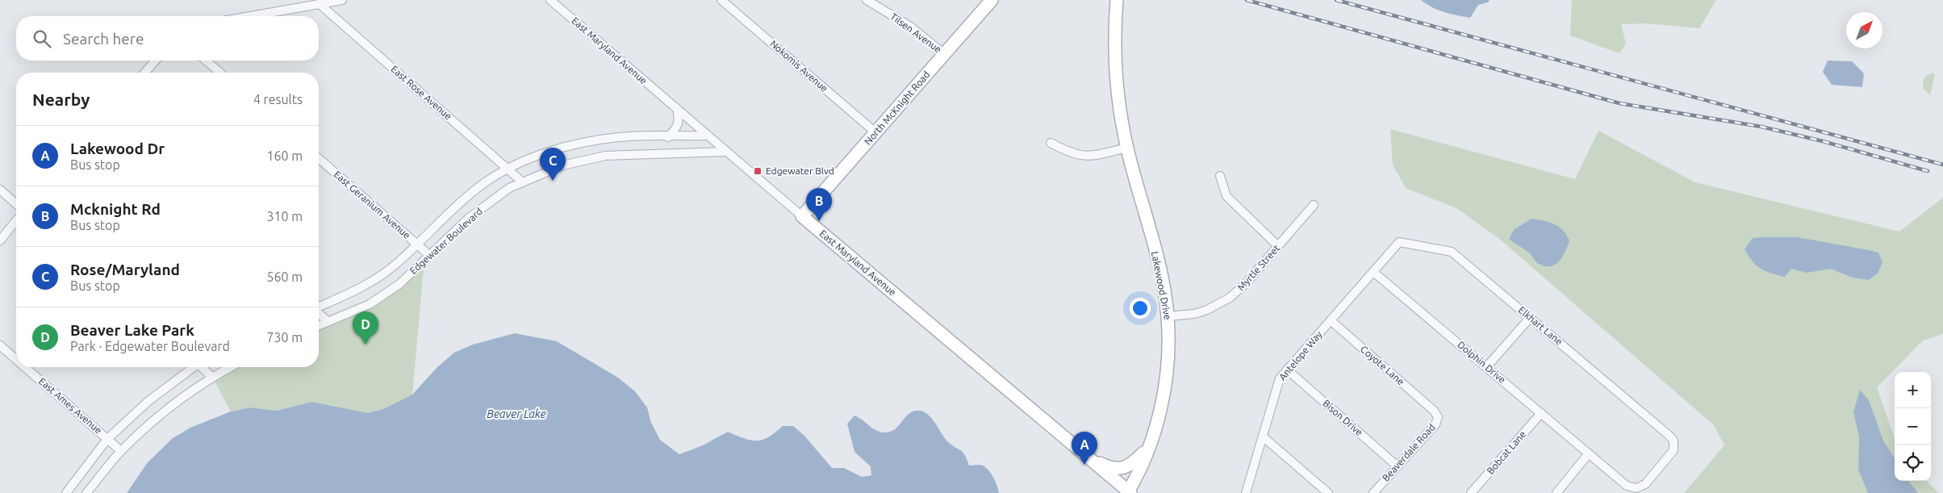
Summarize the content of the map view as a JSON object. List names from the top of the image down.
{
  "streets": {
    "street": [
      "Tilsen Avenue",
      "East Maryland Avenue",
      "Nokomis Avenue",
      "East Rose Avenue",
      "North McKnight Road",
      "East Geranium Avenue",
      "Edgewater Boulevard",
      "Myrtle Street",
      "Lakewood Drive",
      "Elkhart Lane",
      "Antelope Way",
      "Dolphin Drive",
      "Coyote Lane",
      "East Ames Avenue",
      "Bison Drive",
      "Beaverdale Road",
      "Bobcat Lane"
    ]
  },
  "crossings": [
    ["Tilsen Avenue", "North McKnight Road"],
    ["East Maryland Avenue", "North McKnight Road"],
    ["East Maryland Avenue", "Edgewater Boulevard"],
    ["East Maryland Avenue", "Lakewood Drive"],
    ["Nokomis Avenue", "North McKnight Road"],
    ["East Rose Avenue", "Edgewater Boulevard"],
    ["East Geranium Avenue", "Edgewater Boulevard"],
    ["Myrtle Street", "Lakewood Drive"],
    ["Elkhart Lane", "Antelope Way"],
    ["Elkhart Lane", "Dolphin Drive"],
    ["Antelope Way", "Dolphin Drive"],
    ["Antelope Way", "Coyote Lane"],
    ["Antelope Way", "Bison Drive"],
    ["Dolphin Drive", "Bobcat Lane"],
    ["Coyote Lane", "Beaverdale Road"],
    ["Bison Drive", "Beaverdale Road"]
  ],
  "water": ["Beaver Lake"],
  "places": {
    "transit": ["Edgewater Blvd"]
  },
  "north": "top right",
  "page": {
    "search": "Search here",
    "heading": ["Nearby", "4 results"],
    "list": [
      {
        "mark": "A",
        "name": "Lakewood Dr",
        "note": "Bus stop",
        "value": "160 m"
      },
      {
        "mark": "B",
        "name": "Mcknight Rd",
        "note": "Bus stop",
        "value": "310 m"
      },
      {
        "mark": "C",
        "name": "Rose/Maryland",
        "note": "Bus stop",
        "value": "560 m"
      },
      {
        "mark": "D",
        "name": "Beaver Lake Park",
        "note": "Park · Edgewater Boulevard",
        "value": "730 m"
      }
    ],
    "pins": [
      "C",
      "B",
      "D",
      "A"
    ],
    "map_buttons": ["+", "−"]
  }
}
